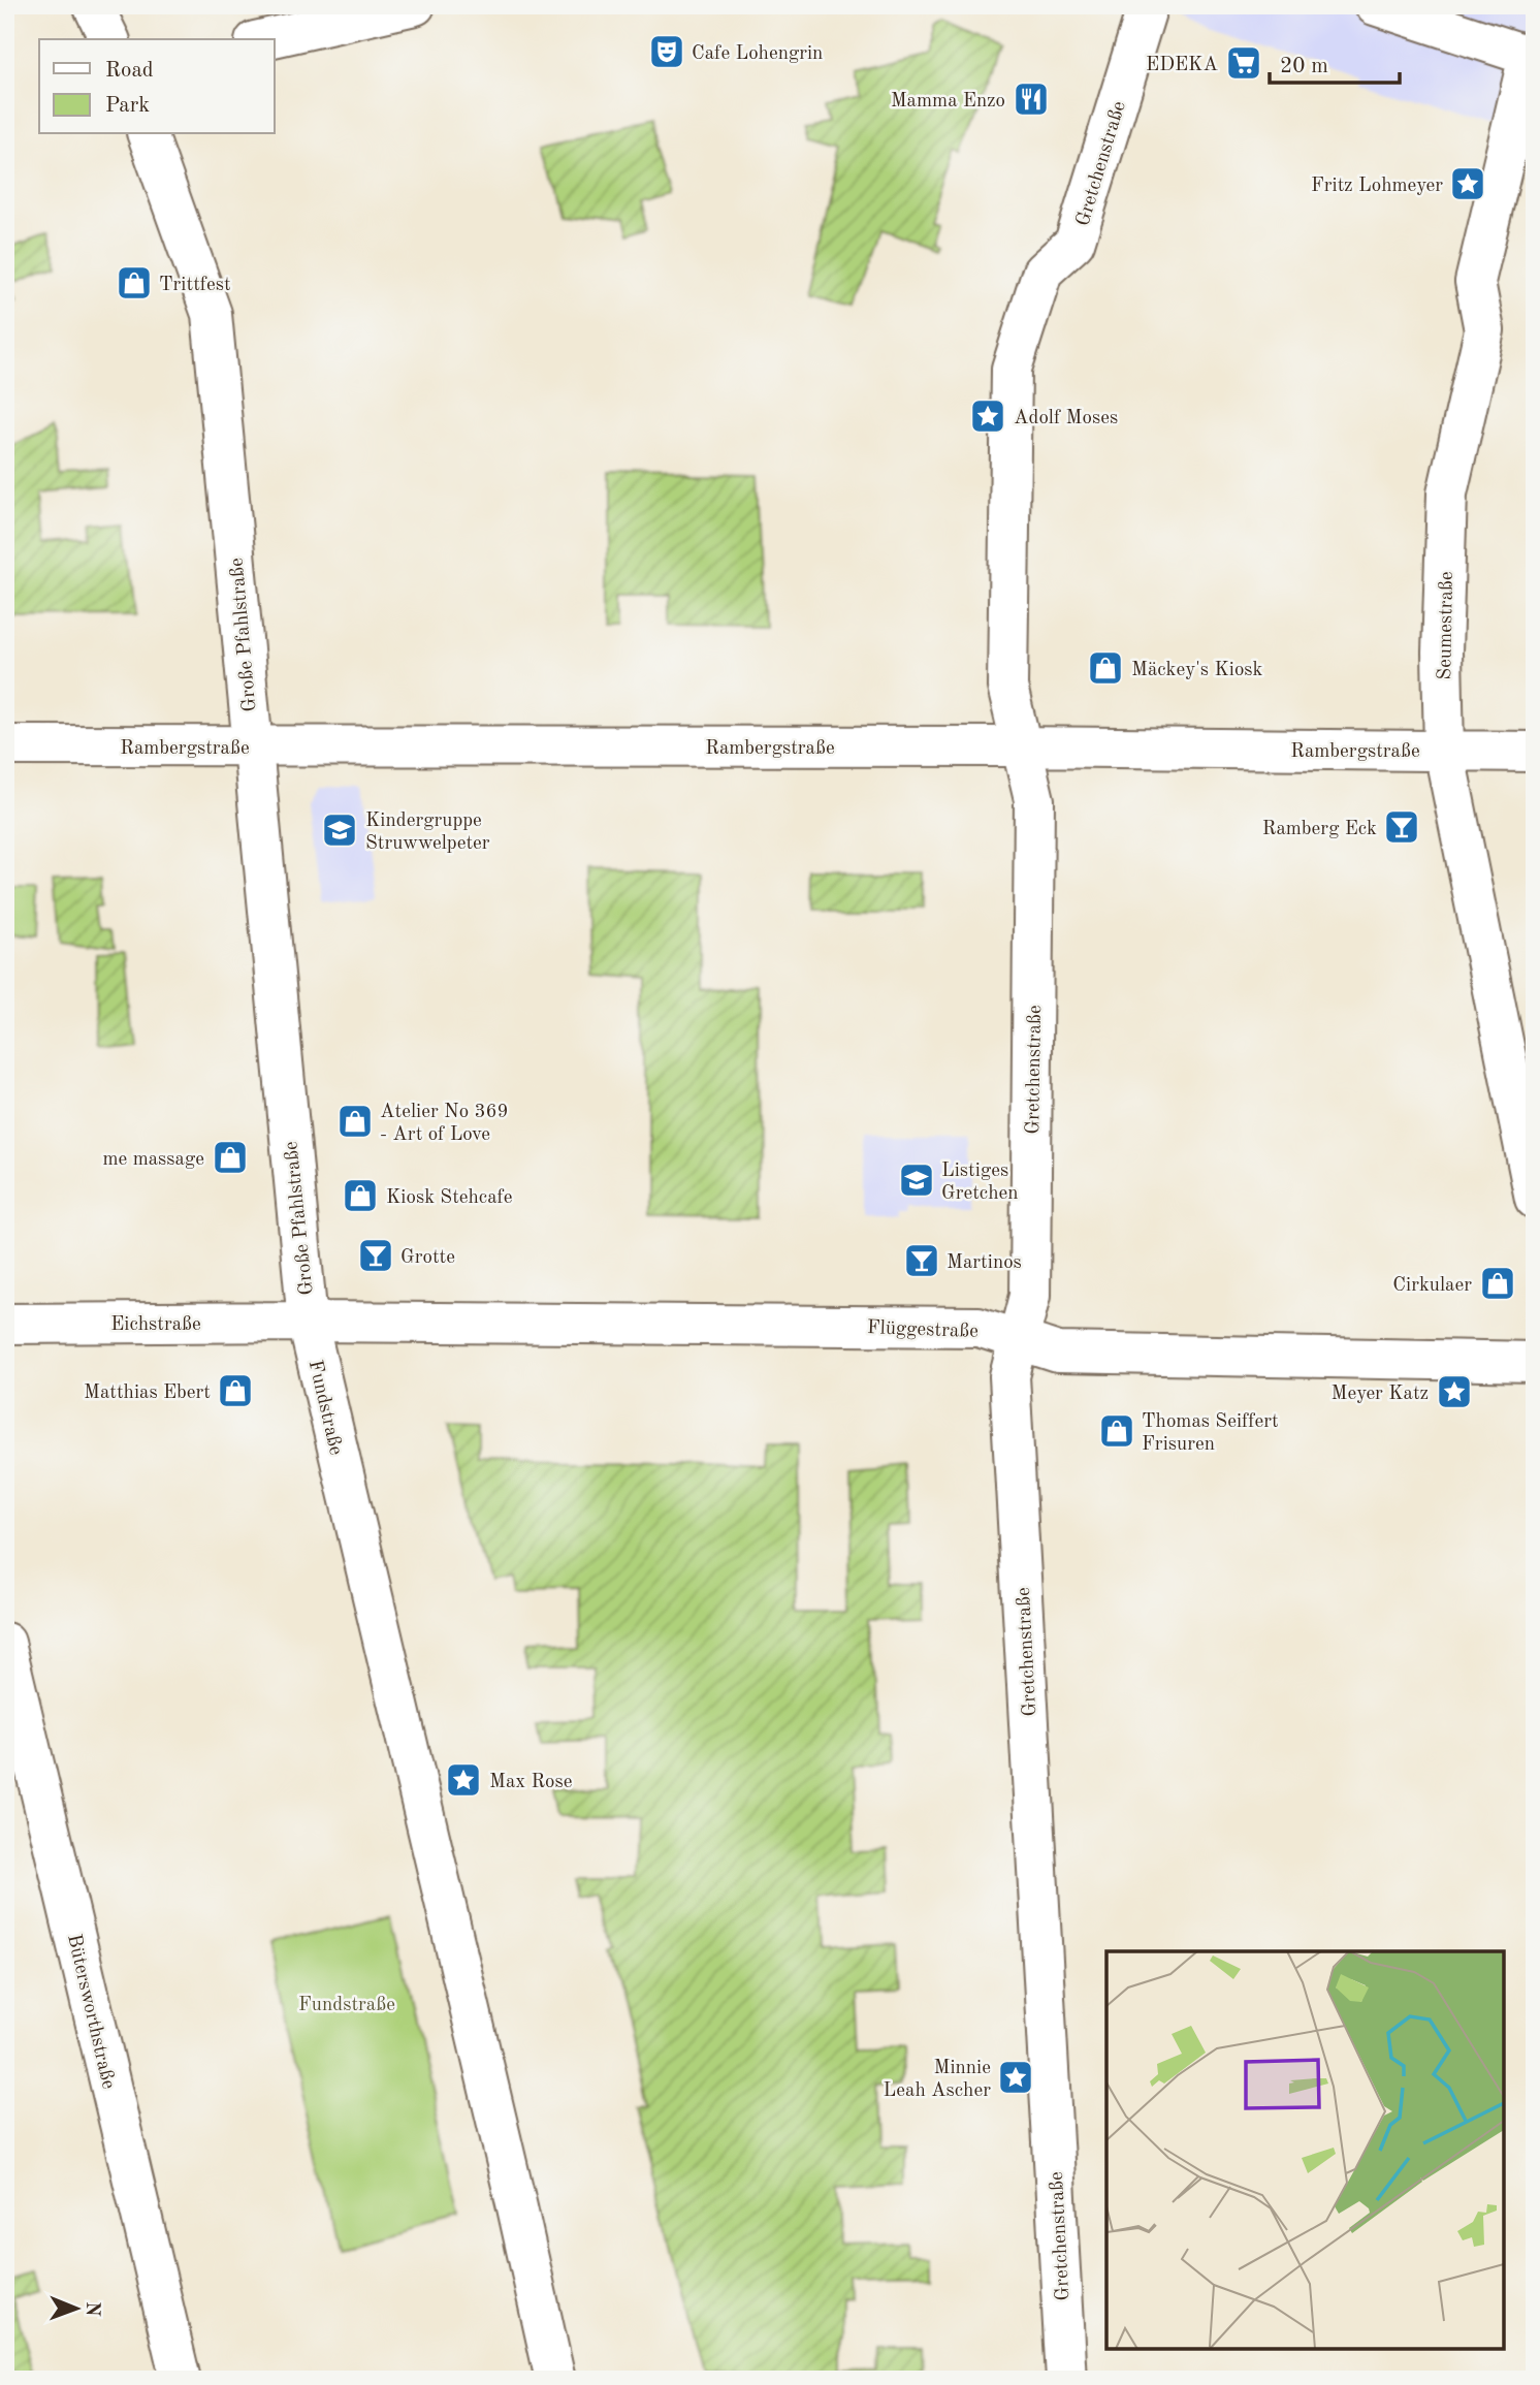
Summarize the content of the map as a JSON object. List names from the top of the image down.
{
  "streets": {
    "street": [
      "Gretchenstraße",
      "Seumestraße",
      "Große Pfahlstraße",
      "Rambergstraße",
      "Eichstraße",
      "Flüggestraße",
      "Fundstraße",
      "Bütersworthstraße"
    ]
  },
  "crossings": [
    ["Gretchenstraße", "Rambergstraße"],
    ["Gretchenstraße", "Flüggestraße"],
    ["Seumestraße", "Rambergstraße"],
    ["Große Pfahlstraße", "Rambergstraße"],
    ["Große Pfahlstraße", "Eichstraße"],
    ["Große Pfahlstraße", "Flüggestraße"],
    ["Große Pfahlstraße", "Fundstraße"],
    ["Eichstraße", "Flüggestraße"],
    ["Eichstraße", "Fundstraße"],
    ["Flüggestraße", "Fundstraße"]
  ],
  "parks": ["Fundstraße"],
  "places": {
    "theatre": ["Cafe Lohengrin"],
    "supermarket": ["EDEKA"],
    "restaurant": ["Mamma Enzo"],
    "place": [
      "Fritz Lohmeyer",
      "Adolf Moses",
      "Meyer Katz",
      "Max Rose",
      "Minnie Leah Ascher"
    ],
    "shop": [
      "Trittfest",
      "Mäckey's Kiosk",
      "Atelier No 369 - Art of Love",
      "me massage",
      "Kiosk Stehcafe",
      "Cirkulaer",
      "Matthias Ebert",
      "Thomas Seiffert Frisuren"
    ],
    "bar": ["Ramberg Eck", "Grotte", "Martinos"],
    "school or university": ["Kindergruppe Struwwelpeter", "Listiges Gretchen"]
  },
  "legend": ["Road", "Park"],
  "scale_bar": "20 m",
  "north": "right"
}
